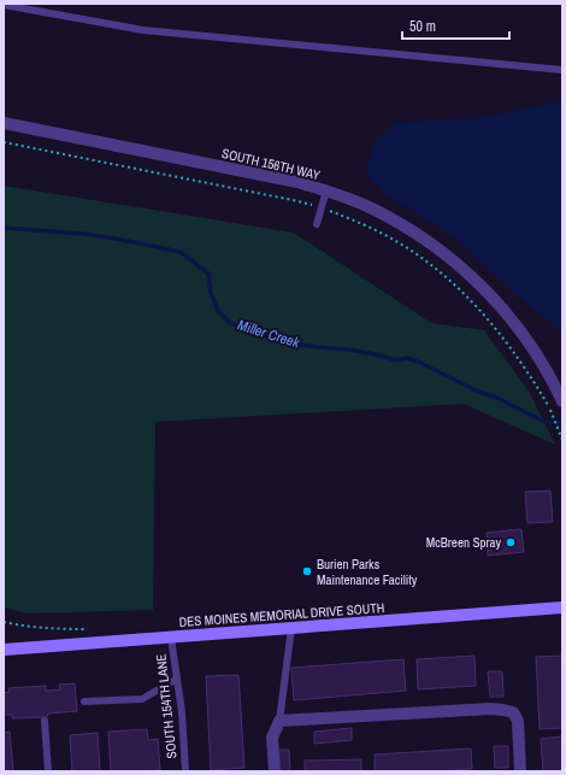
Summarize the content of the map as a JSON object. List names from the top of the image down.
{
  "streets": {
    "main road": ["DES MOINES MEMORIAL DRIVE SOUTH"],
    "street": ["SOUTH 156TH WAY"],
    "lane": ["SOUTH 154TH LANE"]
  },
  "crossings": [
    ["DES MOINES MEMORIAL DRIVE SOUTH", "SOUTH 154TH LANE"]
  ],
  "water": ["Miller Creek"],
  "places": ["McBreen Spray", "Burien Parks Maintenance Facility"],
  "scale_bar": "50 m"
}
